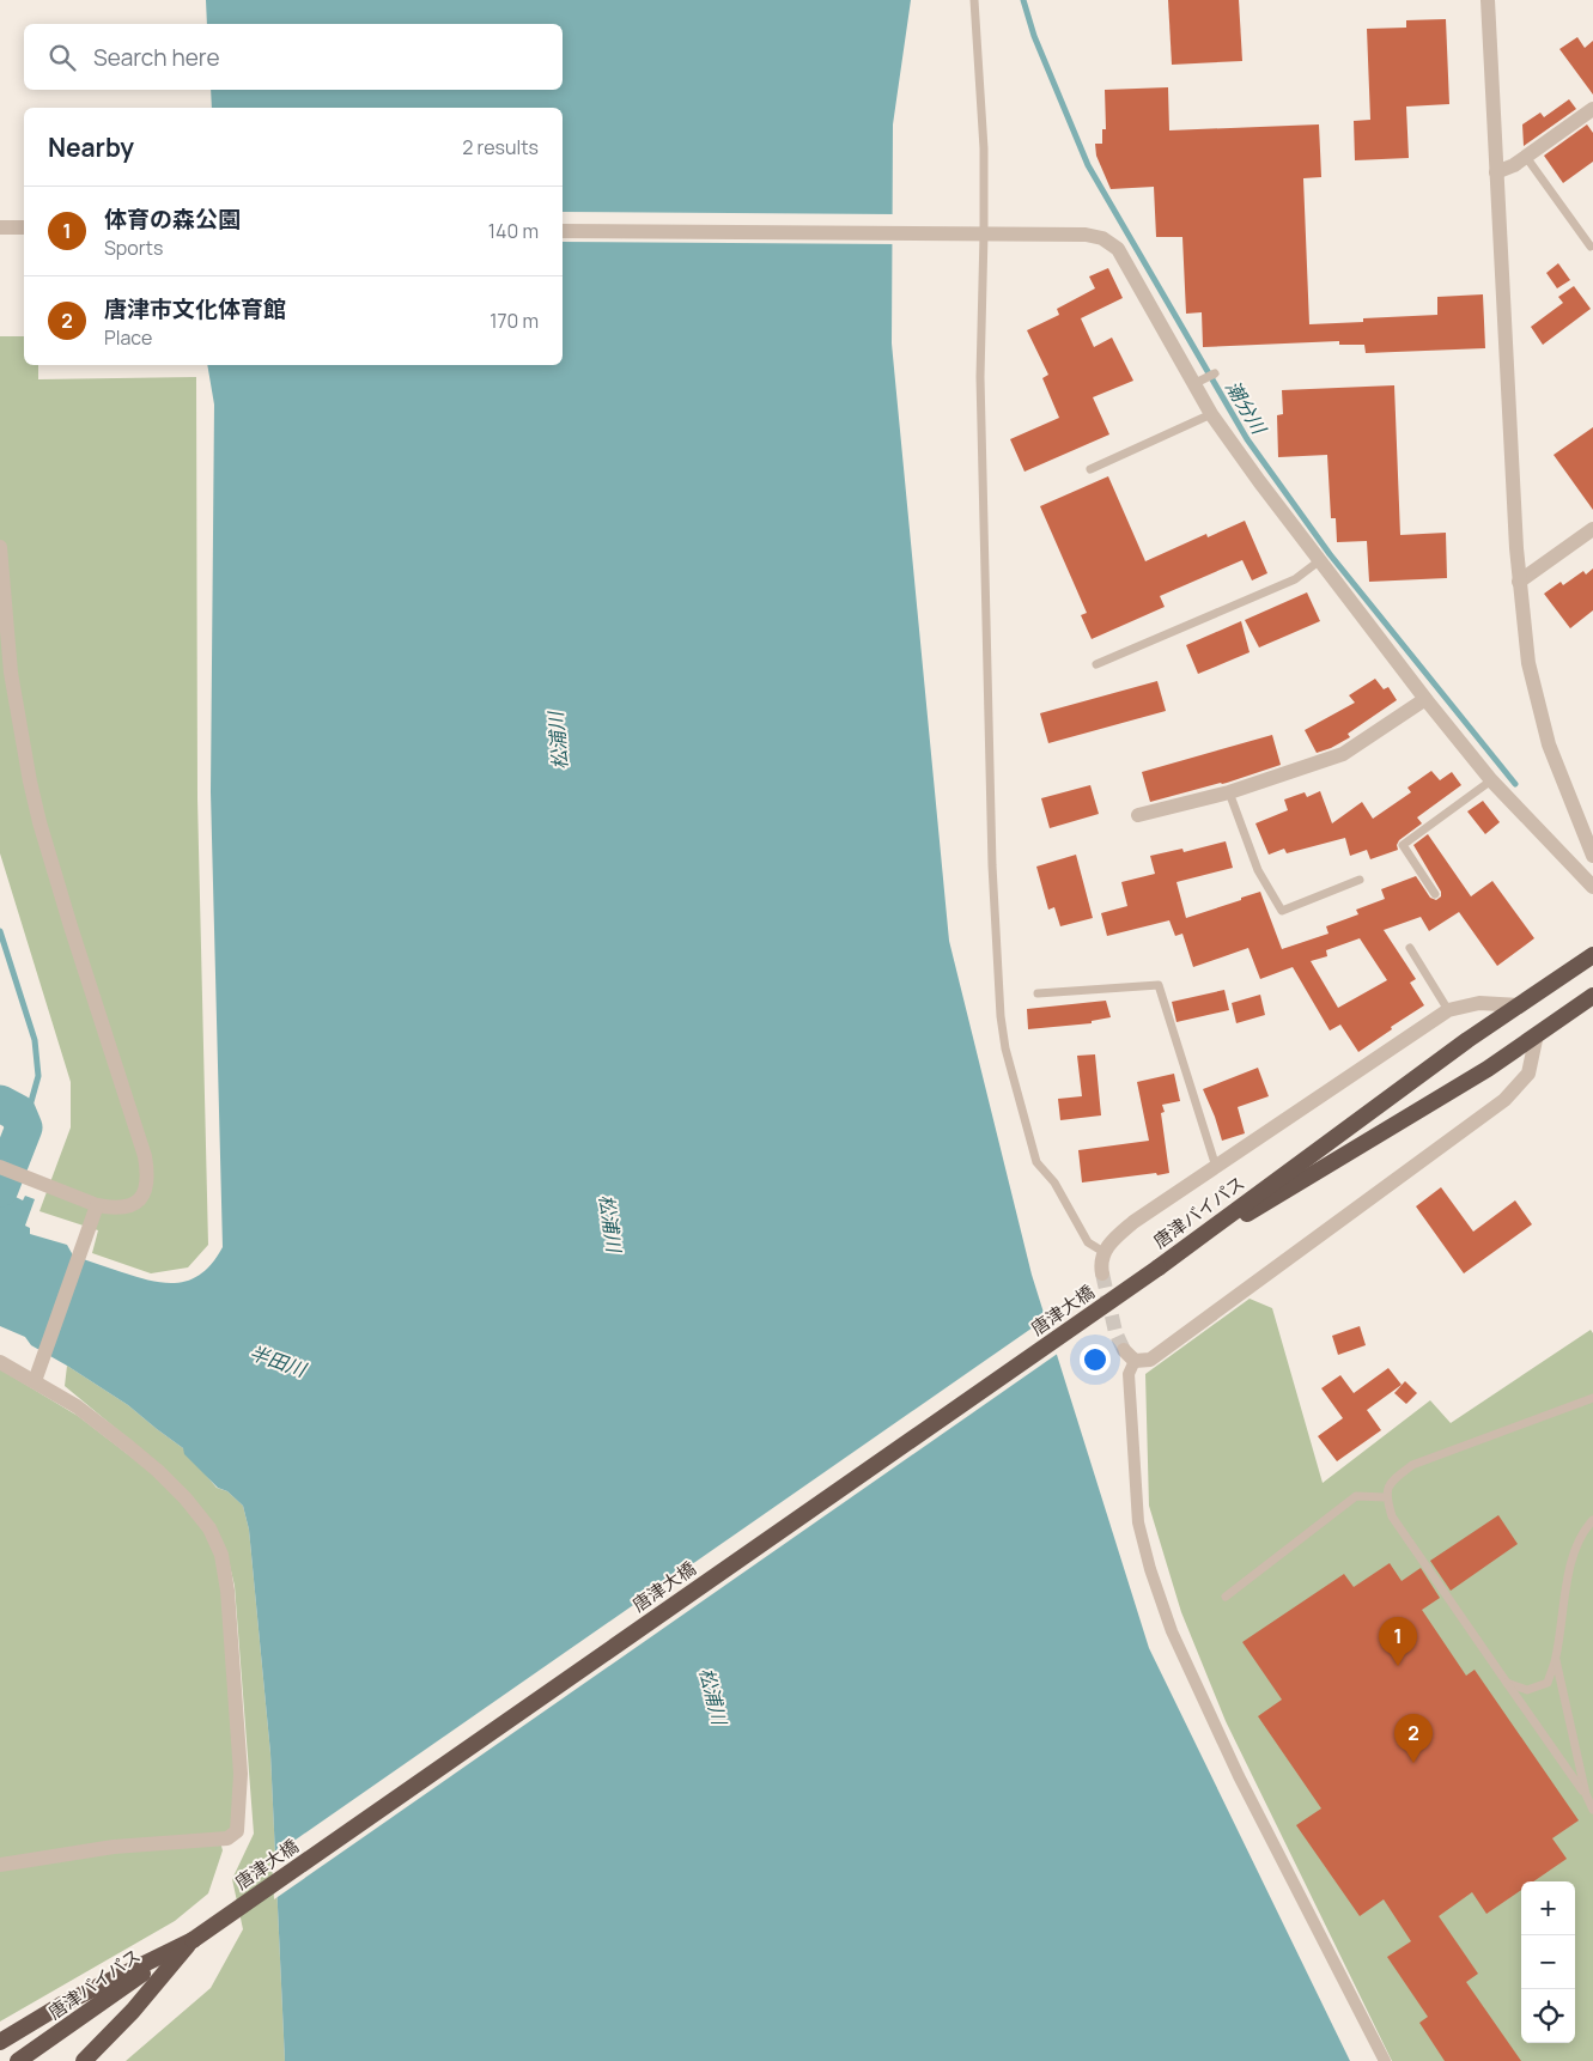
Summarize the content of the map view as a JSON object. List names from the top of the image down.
{
  "streets": {
    "highway": ["唐津バイパス", "唐津大橋"]
  },
  "crossings": [
    ["唐津バイパス", "唐津大橋"]
  ],
  "water": ["潮分川", "松浦川", "半田川"],
  "page": {
    "search": "Search here",
    "heading": ["Nearby", "2 results"],
    "list": [
      {
        "mark": "1",
        "name": "体育の森公園",
        "note": "Sports",
        "value": "140 m"
      },
      {
        "mark": "2",
        "name": "唐津市文化体育館",
        "note": "Place",
        "value": "170 m"
      }
    ],
    "pins": ["1", "2"],
    "map_buttons": ["+", "−"]
  }
}
